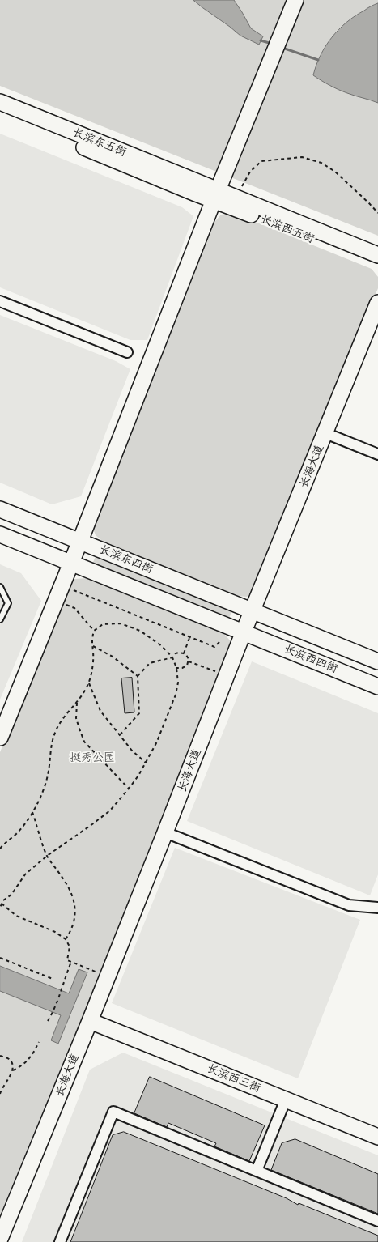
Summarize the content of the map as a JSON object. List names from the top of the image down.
{
  "streets": {
    "street": [
      "长滨东五街",
      "长滨西五街",
      "长海大道",
      "长滨东四街",
      "长滨西四街",
      "长滨西三街"
    ]
  },
  "crossings": [
    ["长滨东五街", "长滨西五街"],
    ["长海大道", "长滨东四街"],
    ["长海大道", "长滨西四街"],
    ["长海大道", "长滨西三街"],
    ["长滨东四街", "长滨西四街"]
  ],
  "parks": ["挺秀公园"]
}
